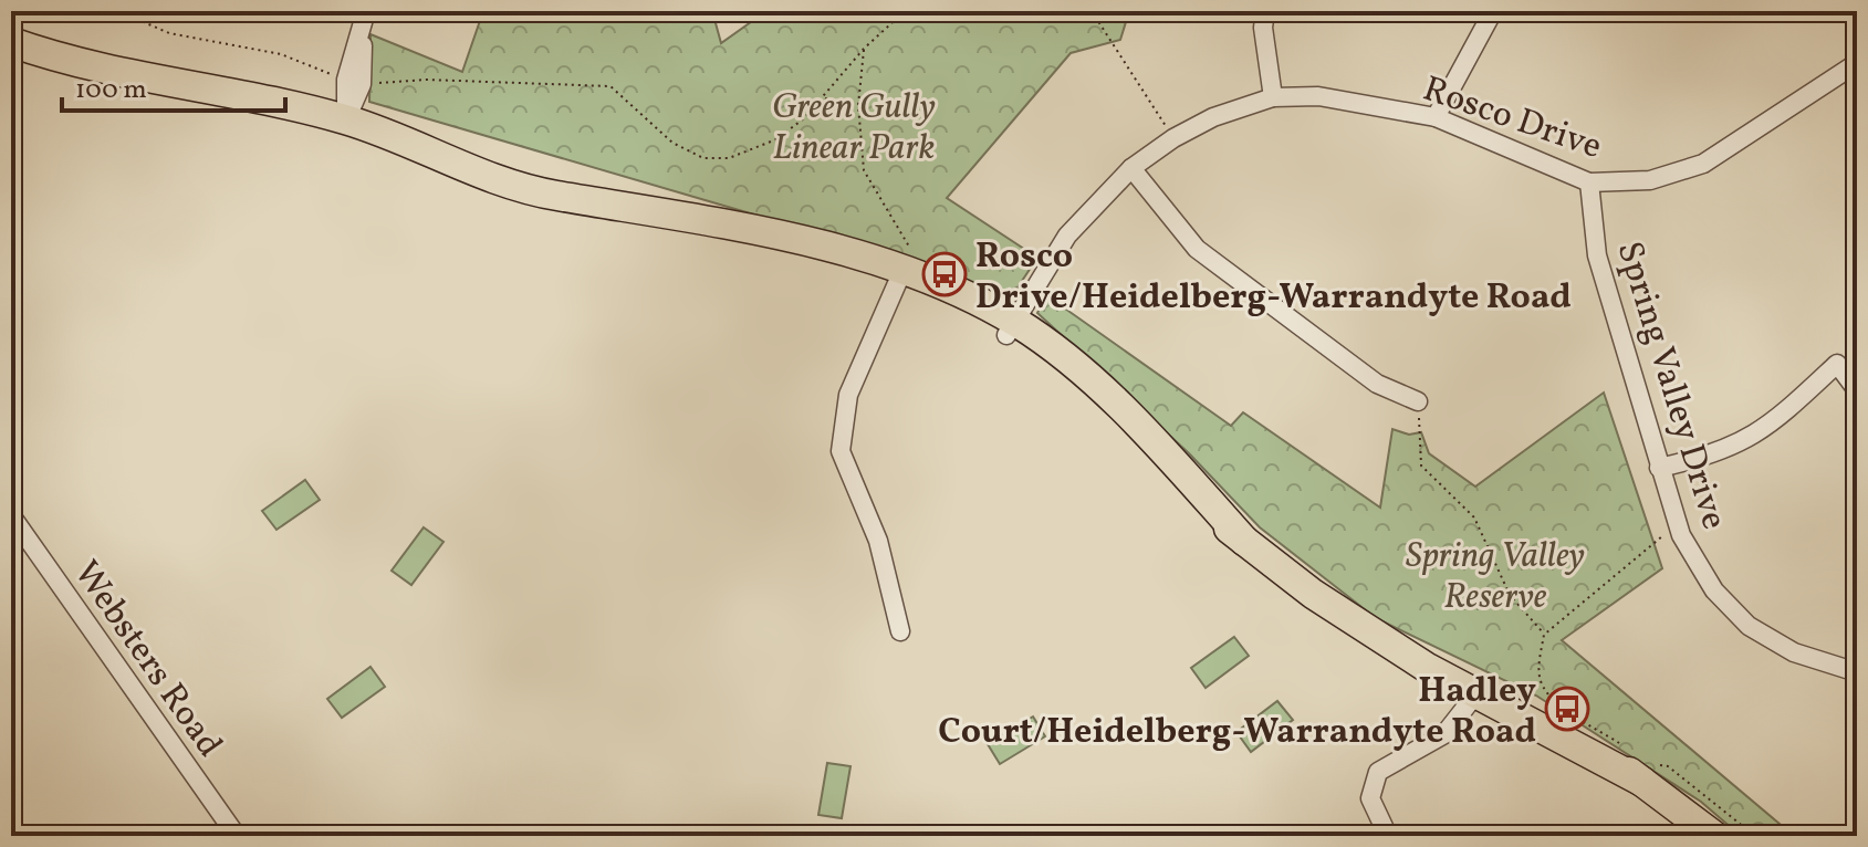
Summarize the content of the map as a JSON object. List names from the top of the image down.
{
  "streets": {
    "street": ["Rosco Drive", "Spring Valley Drive", "Websters Road"]
  },
  "crossings": [
    ["Rosco Drive", "Spring Valley Drive"]
  ],
  "parks": ["Green Gully Linear Park", "Spring Valley Reserve"],
  "places": {
    "bus stop": ["Rosco Drive/Heidelberg-Warrandyte Road", "Hadley Court/Heidelberg-Warrandyte Road"]
  },
  "scale_bar": "100 m"
}
